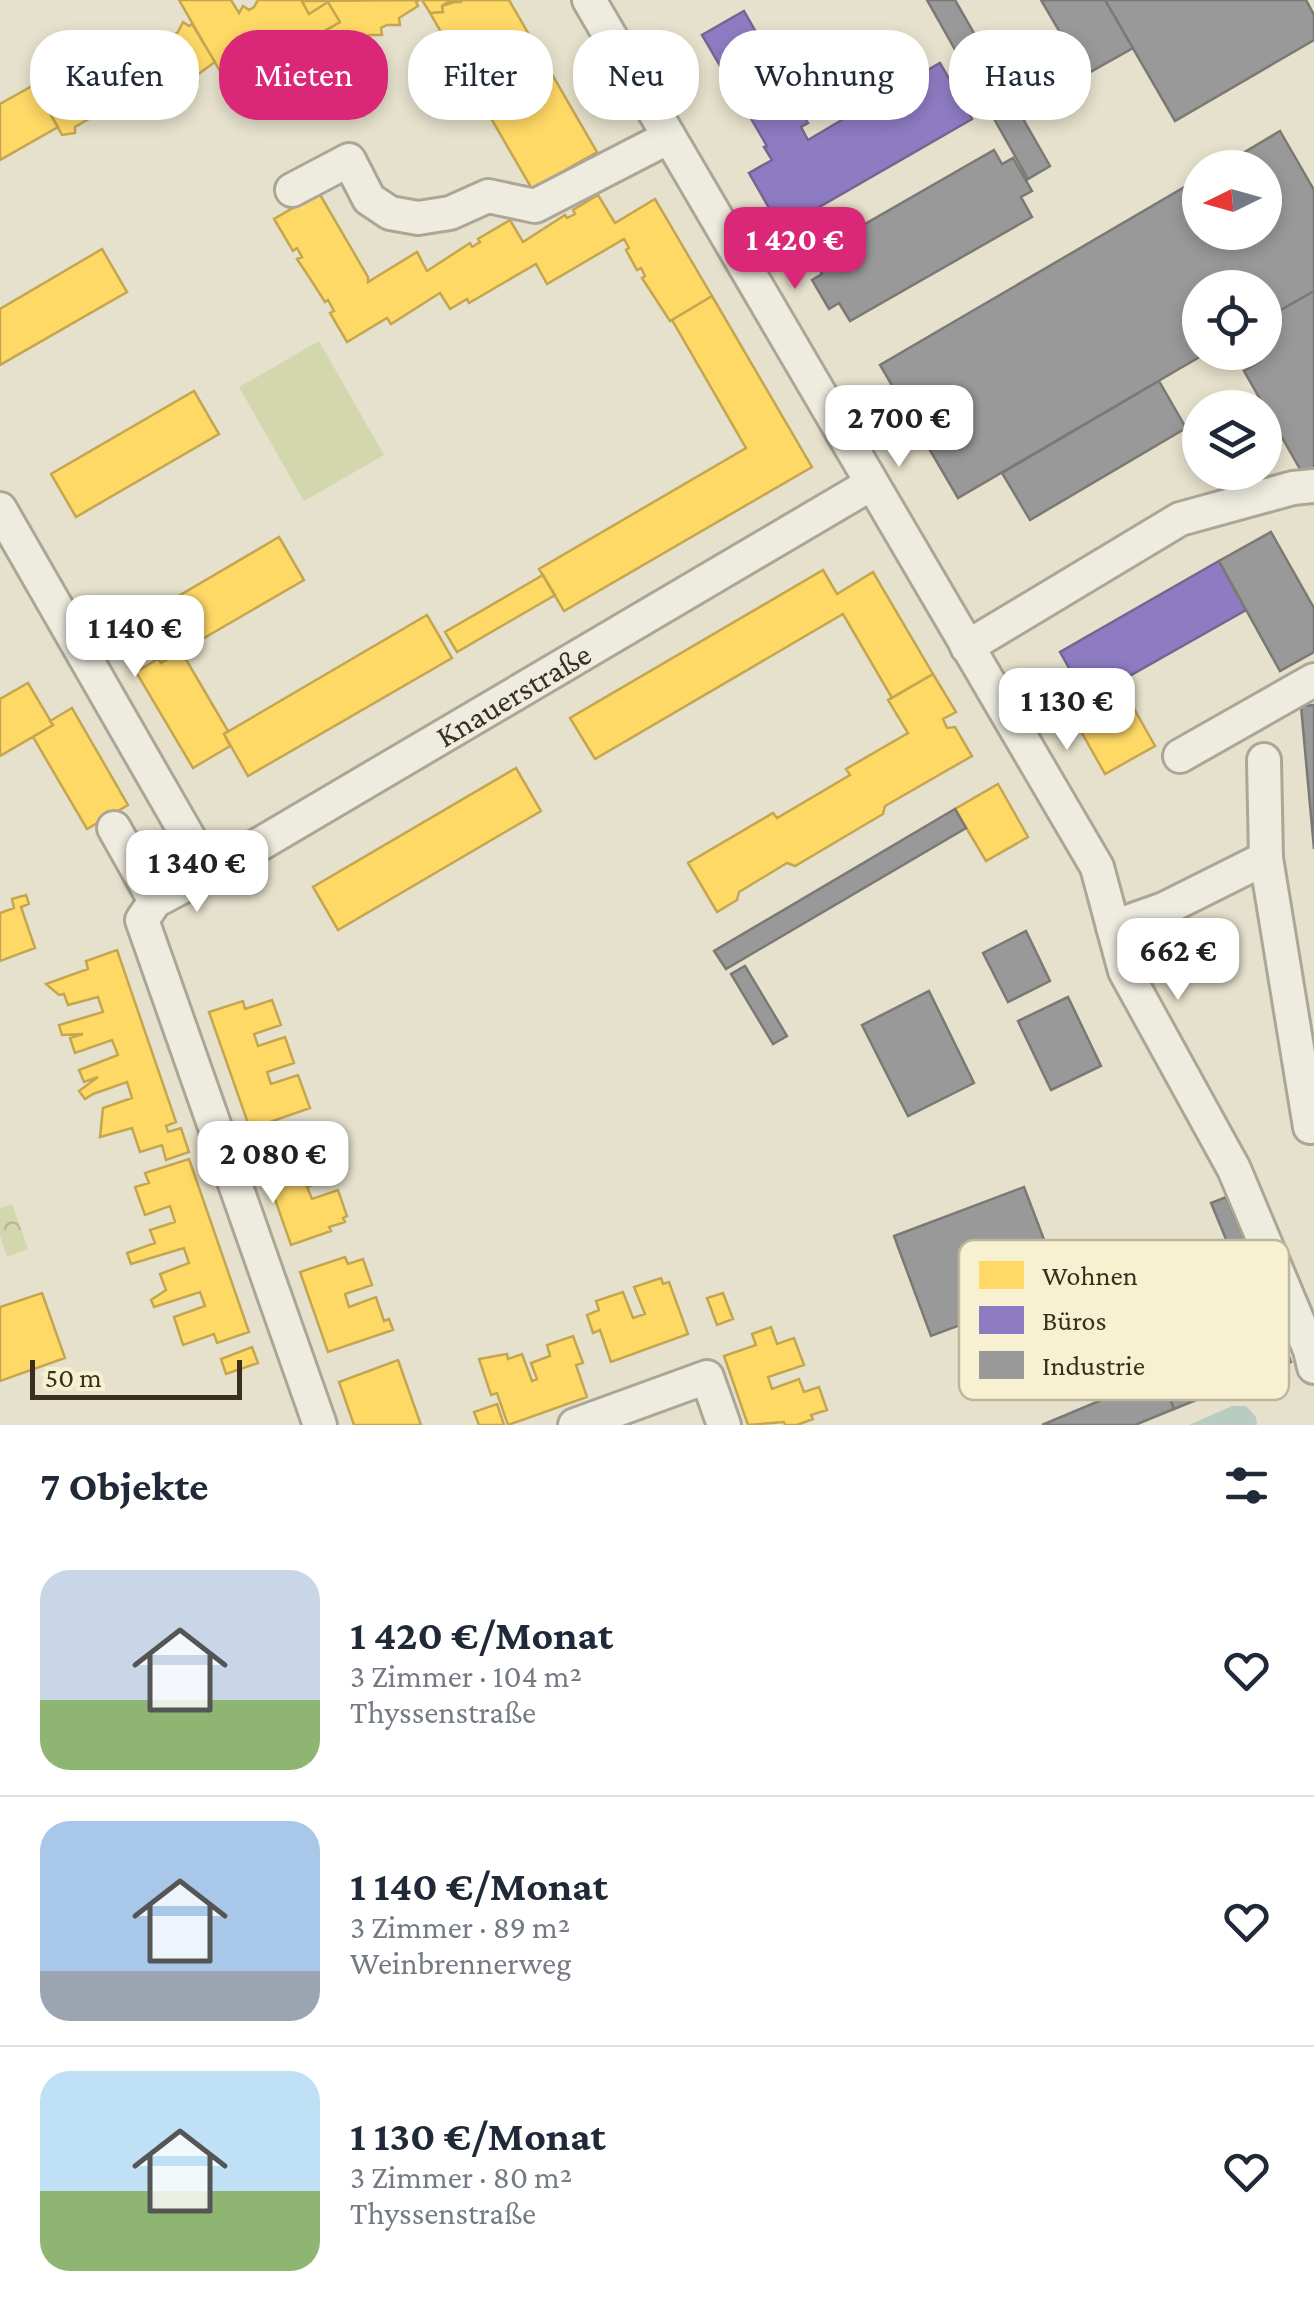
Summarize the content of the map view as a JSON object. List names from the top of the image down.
{
  "streets": {
    "street": ["Knauerstraße"]
  },
  "legend": ["Wohnen", "Büros", "Industrie"],
  "scale_bar": "50 m",
  "north": "left",
  "page": {
    "chip": [
      "Kaufen",
      "Mieten",
      "Filter",
      "Neu",
      "Wohnung",
      "Haus"
    ],
    "price": [
      "1 420 €",
      "2 700 €",
      "1 140 €",
      "1 130 €",
      "1 340 €",
      "662 €",
      "2 080 €"
    ],
    "scale": "50 m",
    "heading": "7 Objekte",
    "list": [
      {
        "name": "1 420 €/Monat",
        "note": "3 Zimmer · 104 m² · Thyssenstraße"
      },
      {
        "name": "1 140 €/Monat",
        "note": "3 Zimmer · 89 m² · Weinbrennerweg"
      },
      {
        "name": "1 130 €/Monat",
        "note": "3 Zimmer · 80 m² · Thyssenstraße"
      }
    ]
  }
}
